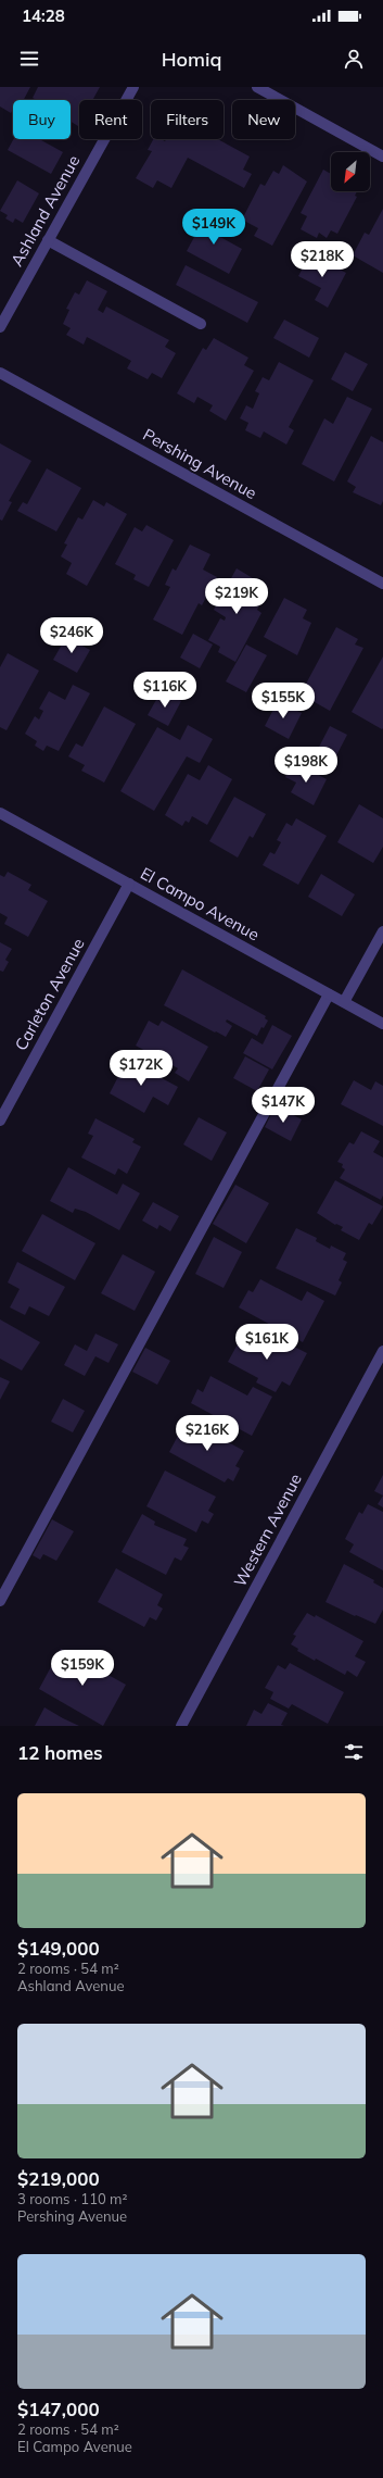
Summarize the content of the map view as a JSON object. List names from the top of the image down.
{
  "streets": {
    "street": [
      "Ashland Avenue",
      "Pershing Avenue",
      "El Campo Avenue",
      "Carleton Avenue",
      "Western Avenue"
    ]
  },
  "crossings": [
    ["El Campo Avenue", "Carleton Avenue"]
  ],
  "north": "bottom left",
  "page": {
    "status": "14:28",
    "header": "Homiq",
    "chip": [
      "Buy",
      "Rent",
      "Filters",
      "New"
    ],
    "price": [
      "$149K",
      "$218K",
      "$219K",
      "$246K",
      "$116K",
      "$155K",
      "$198K",
      "$172K",
      "$147K",
      "$161K",
      "$216K",
      "$159K"
    ],
    "heading": "12 homes",
    "list": [
      {
        "name": "$149,000",
        "note": "2 rooms · 54 m² · Ashland Avenue"
      },
      {
        "name": "$219,000",
        "note": "3 rooms · 110 m² · Pershing Avenue"
      },
      {
        "name": "$147,000",
        "note": "2 rooms · 54 m² · El Campo Avenue"
      }
    ]
  }
}
